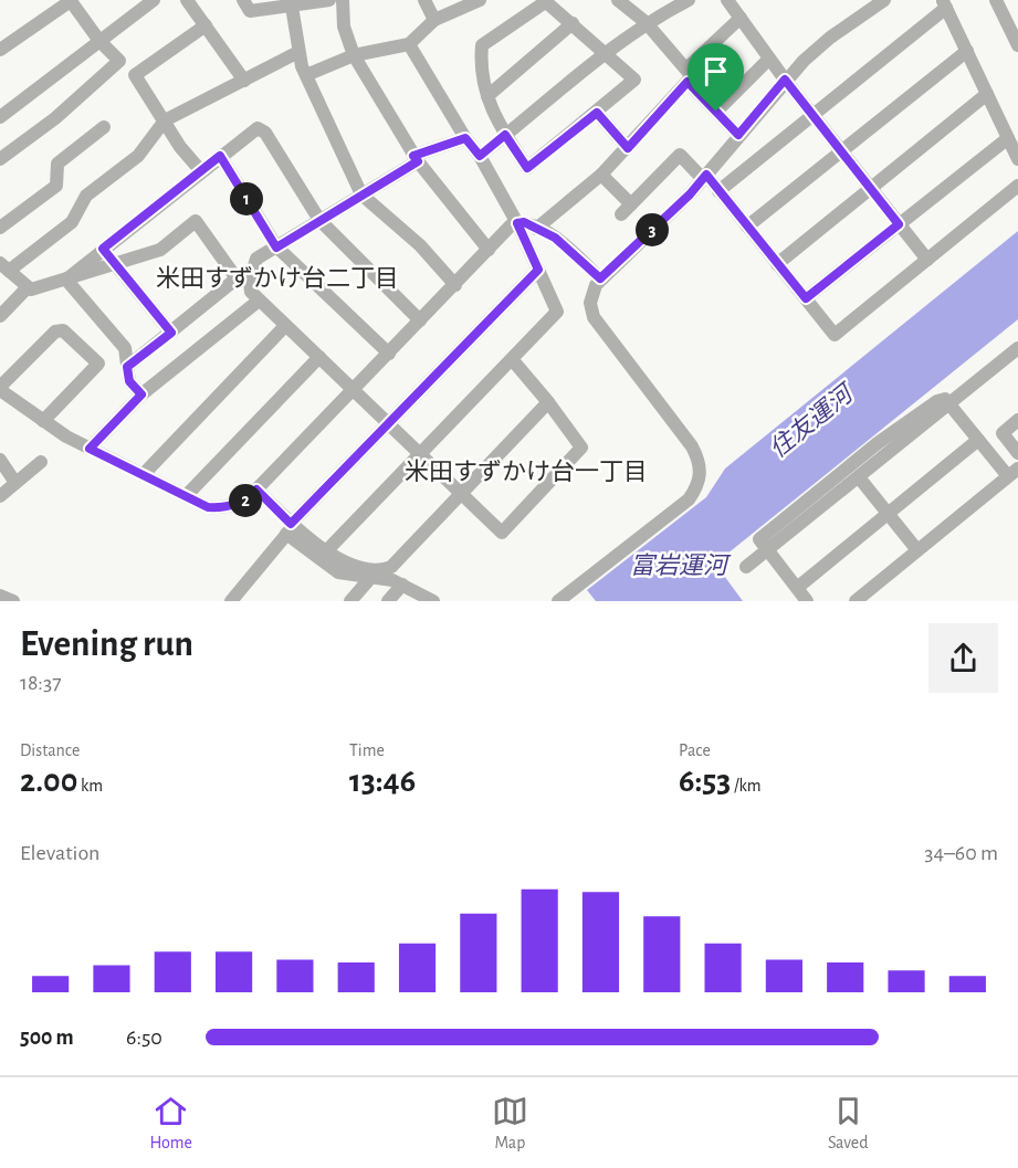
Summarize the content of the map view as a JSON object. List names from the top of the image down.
{
  "districts": ["米田すずかけ台二丁目", "米田すずかけ台一丁目"],
  "water": ["住友運河", "富岩運河"],
  "page": {
    "pins": ["1", "3", "2"],
    "heading": ["Evening run", "18:37"],
    "stats": [
      ["Distance", "2.00 km"],
      ["Time", "13:46"],
      ["Pace", "6:53 /km"]
    ],
    "chart": ["Elevation", "34–60 m"],
    "list": [
      {
        "name": "500 m",
        "note": "6:50"
      }
    ],
    "tabs": ["Home", "Map", "Saved"]
  }
}
